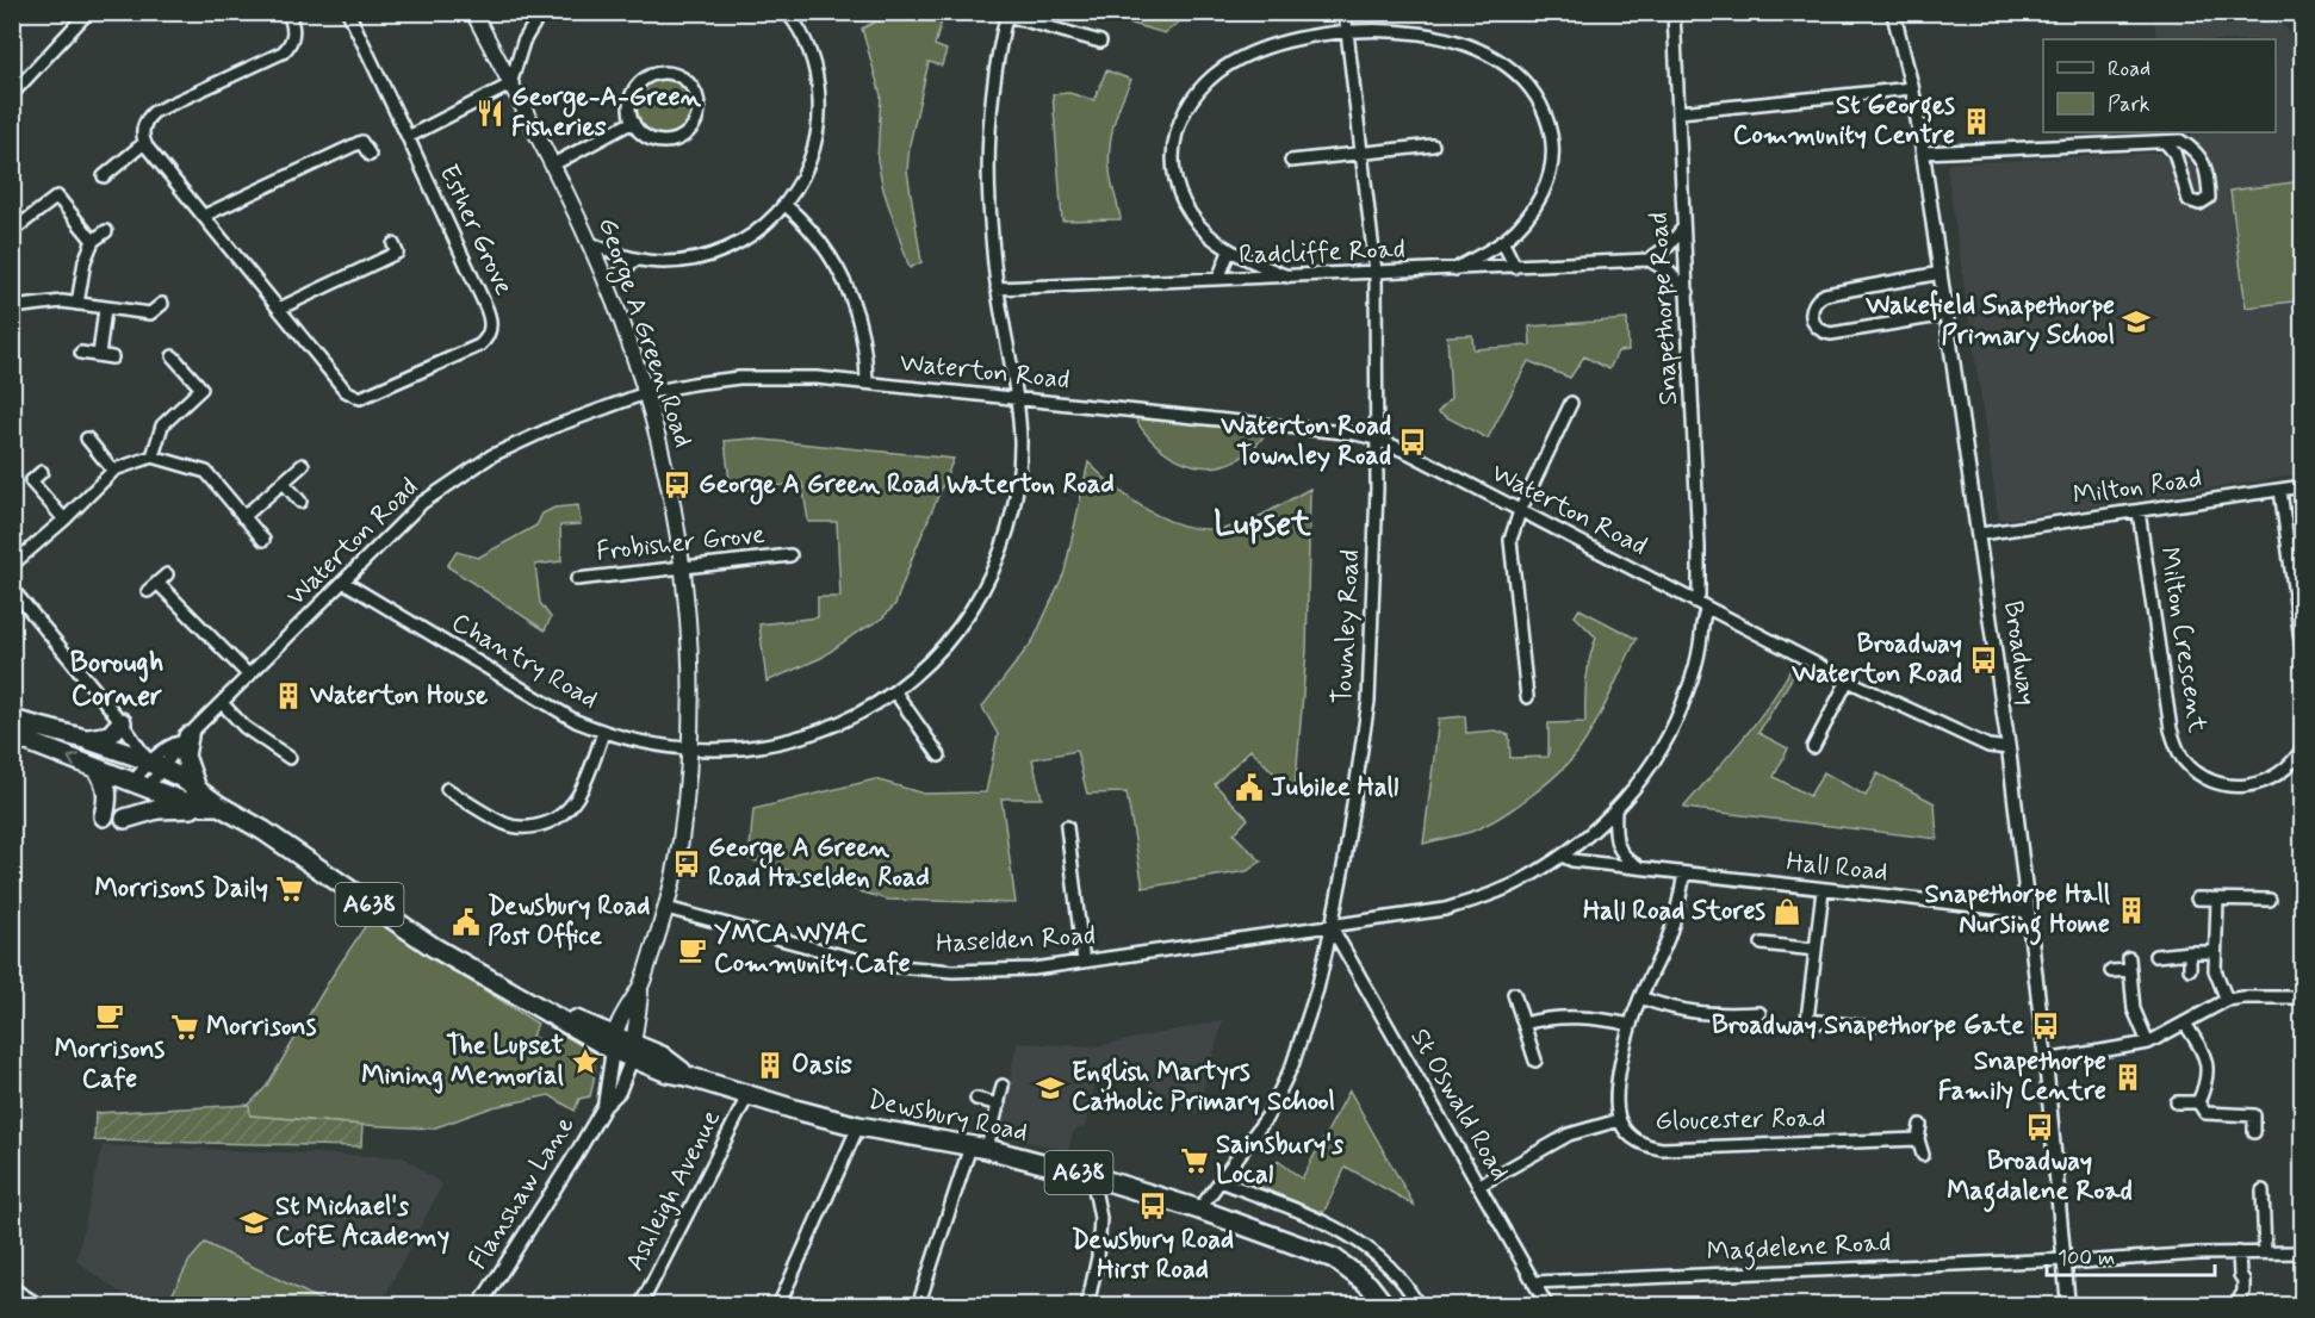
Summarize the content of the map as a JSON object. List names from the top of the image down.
{
  "streets": {
    "highway": ["A638", "Dewsbury Road"],
    "main road": ["George A Green Road"],
    "street": [
      "Esther Grove",
      "Radcliffe Road",
      "Snapethorpe Road",
      "Waterton Road",
      "Milton Road",
      "Frobisher Grove",
      "Townley Road",
      "Milton Crescent",
      "Broadway",
      "Chantry Road",
      "Hall Road",
      "Haselden Road",
      "St Oswald Road",
      "Gloucester Road",
      "Ashleigh Avenue",
      "Flanshaw Lane",
      "Magdelene Road"
    ]
  },
  "crossings": [
    ["Radcliffe Road", "Townley Road"],
    ["Radcliffe Road", "Chantry Road"],
    ["Snapethorpe Road", "Waterton Road"],
    ["Snapethorpe Road", "Hall Road"],
    ["Snapethorpe Road", "Haselden Road"],
    ["George A Green Road", "Waterton Road"],
    ["George A Green Road", "Frobisher Grove"],
    ["George A Green Road", "Chantry Road"],
    ["George A Green Road", "Haselden Road"],
    ["George A Green Road", "Dewsbury Road"],
    ["George A Green Road", "Flanshaw Lane"],
    ["Waterton Road", "Townley Road"],
    ["Waterton Road", "Broadway"],
    ["Waterton Road", "Chantry Road"],
    ["Waterton Road", "Dewsbury Road"],
    ["Milton Road", "Milton Crescent"],
    ["Milton Road", "Broadway"],
    ["Townley Road", "Haselden Road"],
    ["Townley Road", "St Oswald Road"],
    ["Townley Road", "Dewsbury Road"],
    ["Broadway", "Hall Road"],
    ["Broadway", "Magdelene Road"],
    ["Hall Road", "Haselden Road"],
    ["Hall Road", "Gloucester Road"],
    ["Haselden Road", "St Oswald Road"],
    ["St Oswald Road", "Magdelene Road"],
    ["Dewsbury Road", "Ashleigh Avenue"],
    ["Dewsbury Road", "Flanshaw Lane"]
  ],
  "districts": ["Lupset", "Borough Corner"],
  "places": {
    "restaurant": ["George-A-Green Fisheries"],
    "building": [
      "St Georges Community Centre",
      "Waterton House",
      "Snapethorpe Hall Nursing Home",
      "Oasis",
      "Snapethorpe Family Centre"
    ],
    "school or university": ["Wakefield Snapethorpe Primary School", "English Martyrs Catholic Primary School", "St Michael's CofE Academy"],
    "bus stop": [
      "Waterton Road Townley Road",
      "George A Green Road Waterton Road",
      "Broadway Waterton Road",
      "George A Green Road Haselden Road",
      "Broadway Snapethorpe Gate",
      "Broadway Magdalene Road",
      "Dewsbury Road Hirst Road"
    ],
    "public building": ["Jubilee Hall", "Dewsbury Road Post Office"],
    "supermarket": ["Morrisons Daily", "Morrisons", "Sainsbury's Local"],
    "shop": ["Hall Road Stores"],
    "cafe": ["YMCA WYAC Community Cafe", "Morrisons Cafe"],
    "place": ["The Lupset Mining Memorial"]
  },
  "legend": ["Road", "Park"],
  "scale_bar": "100 m"
}
